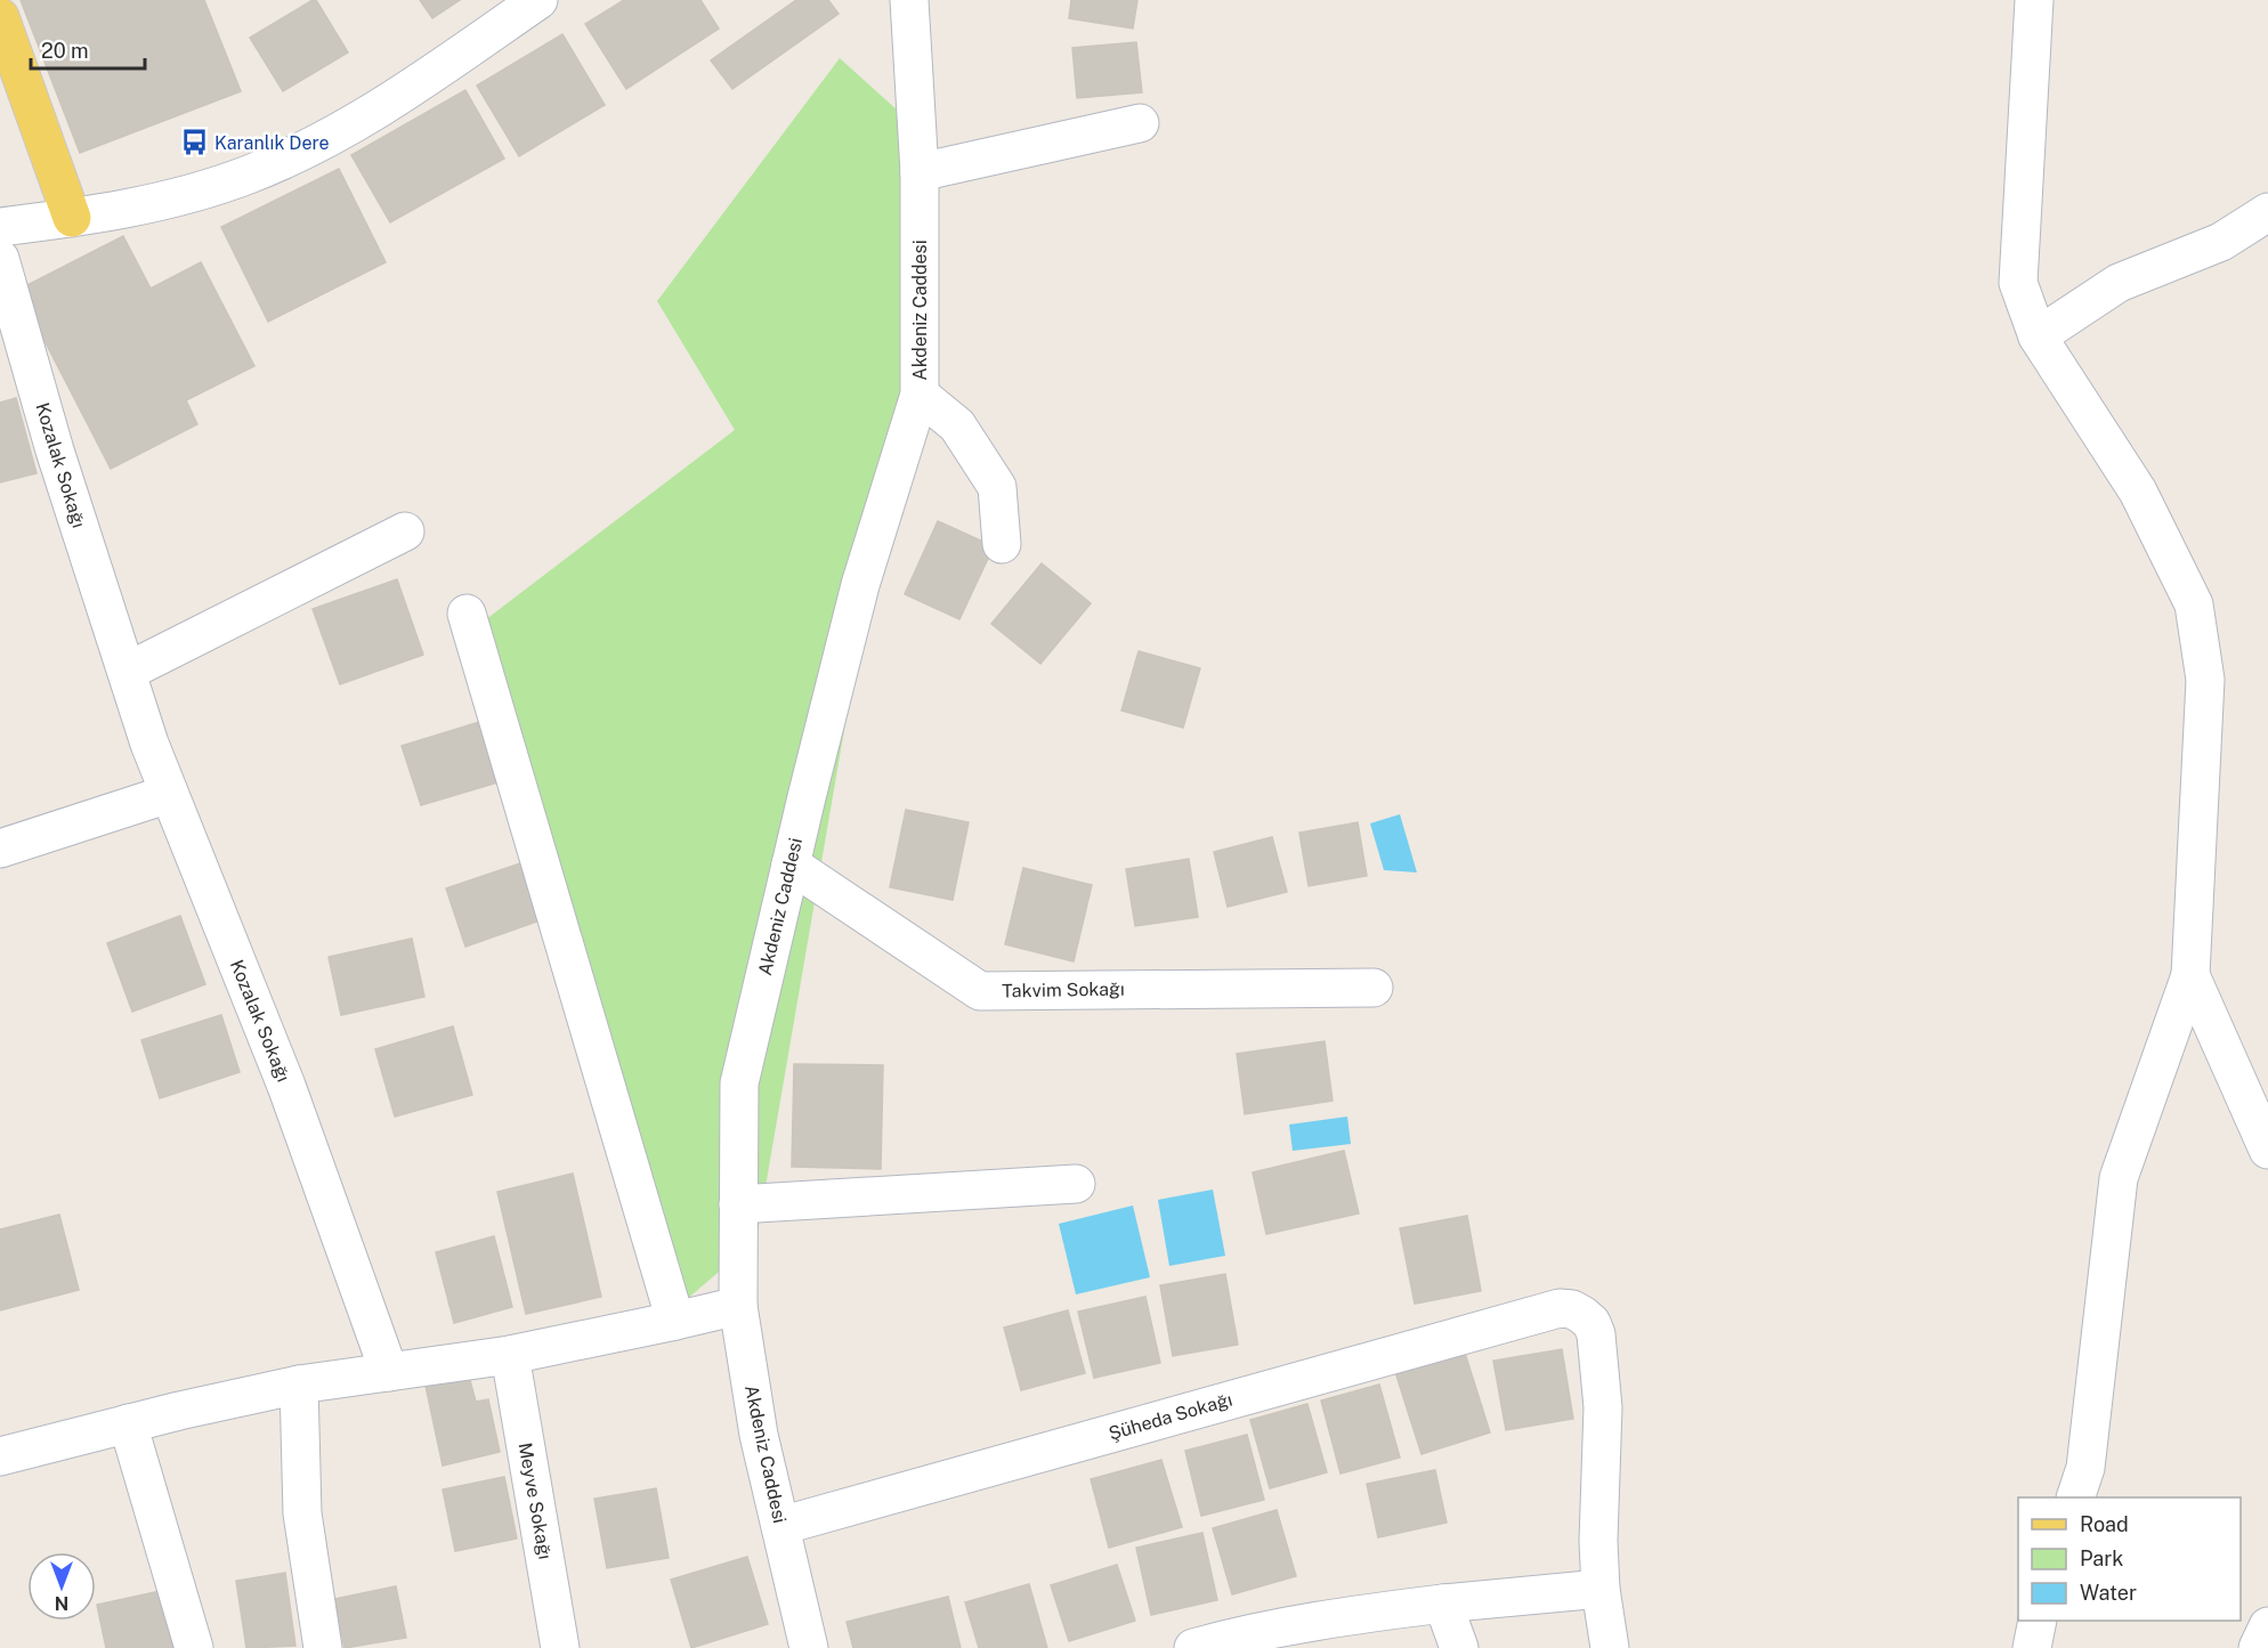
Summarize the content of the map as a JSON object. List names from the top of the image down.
{
  "streets": {
    "street": [
      "Akdeniz Caddesi",
      "Kozalak Sokağı",
      "Takvim Sokağı",
      "Şüheda Sokağı",
      "Meyve Sokağı"
    ]
  },
  "crossings": [
    ["Akdeniz Caddesi", "Takvim Sokağı"],
    ["Akdeniz Caddesi", "Şüheda Sokağı"]
  ],
  "places": {
    "bus stop": ["Karanlık Dere"]
  },
  "legend": ["Road", "Park", "Water"],
  "scale_bar": "20 m",
  "north": "bottom"
}
